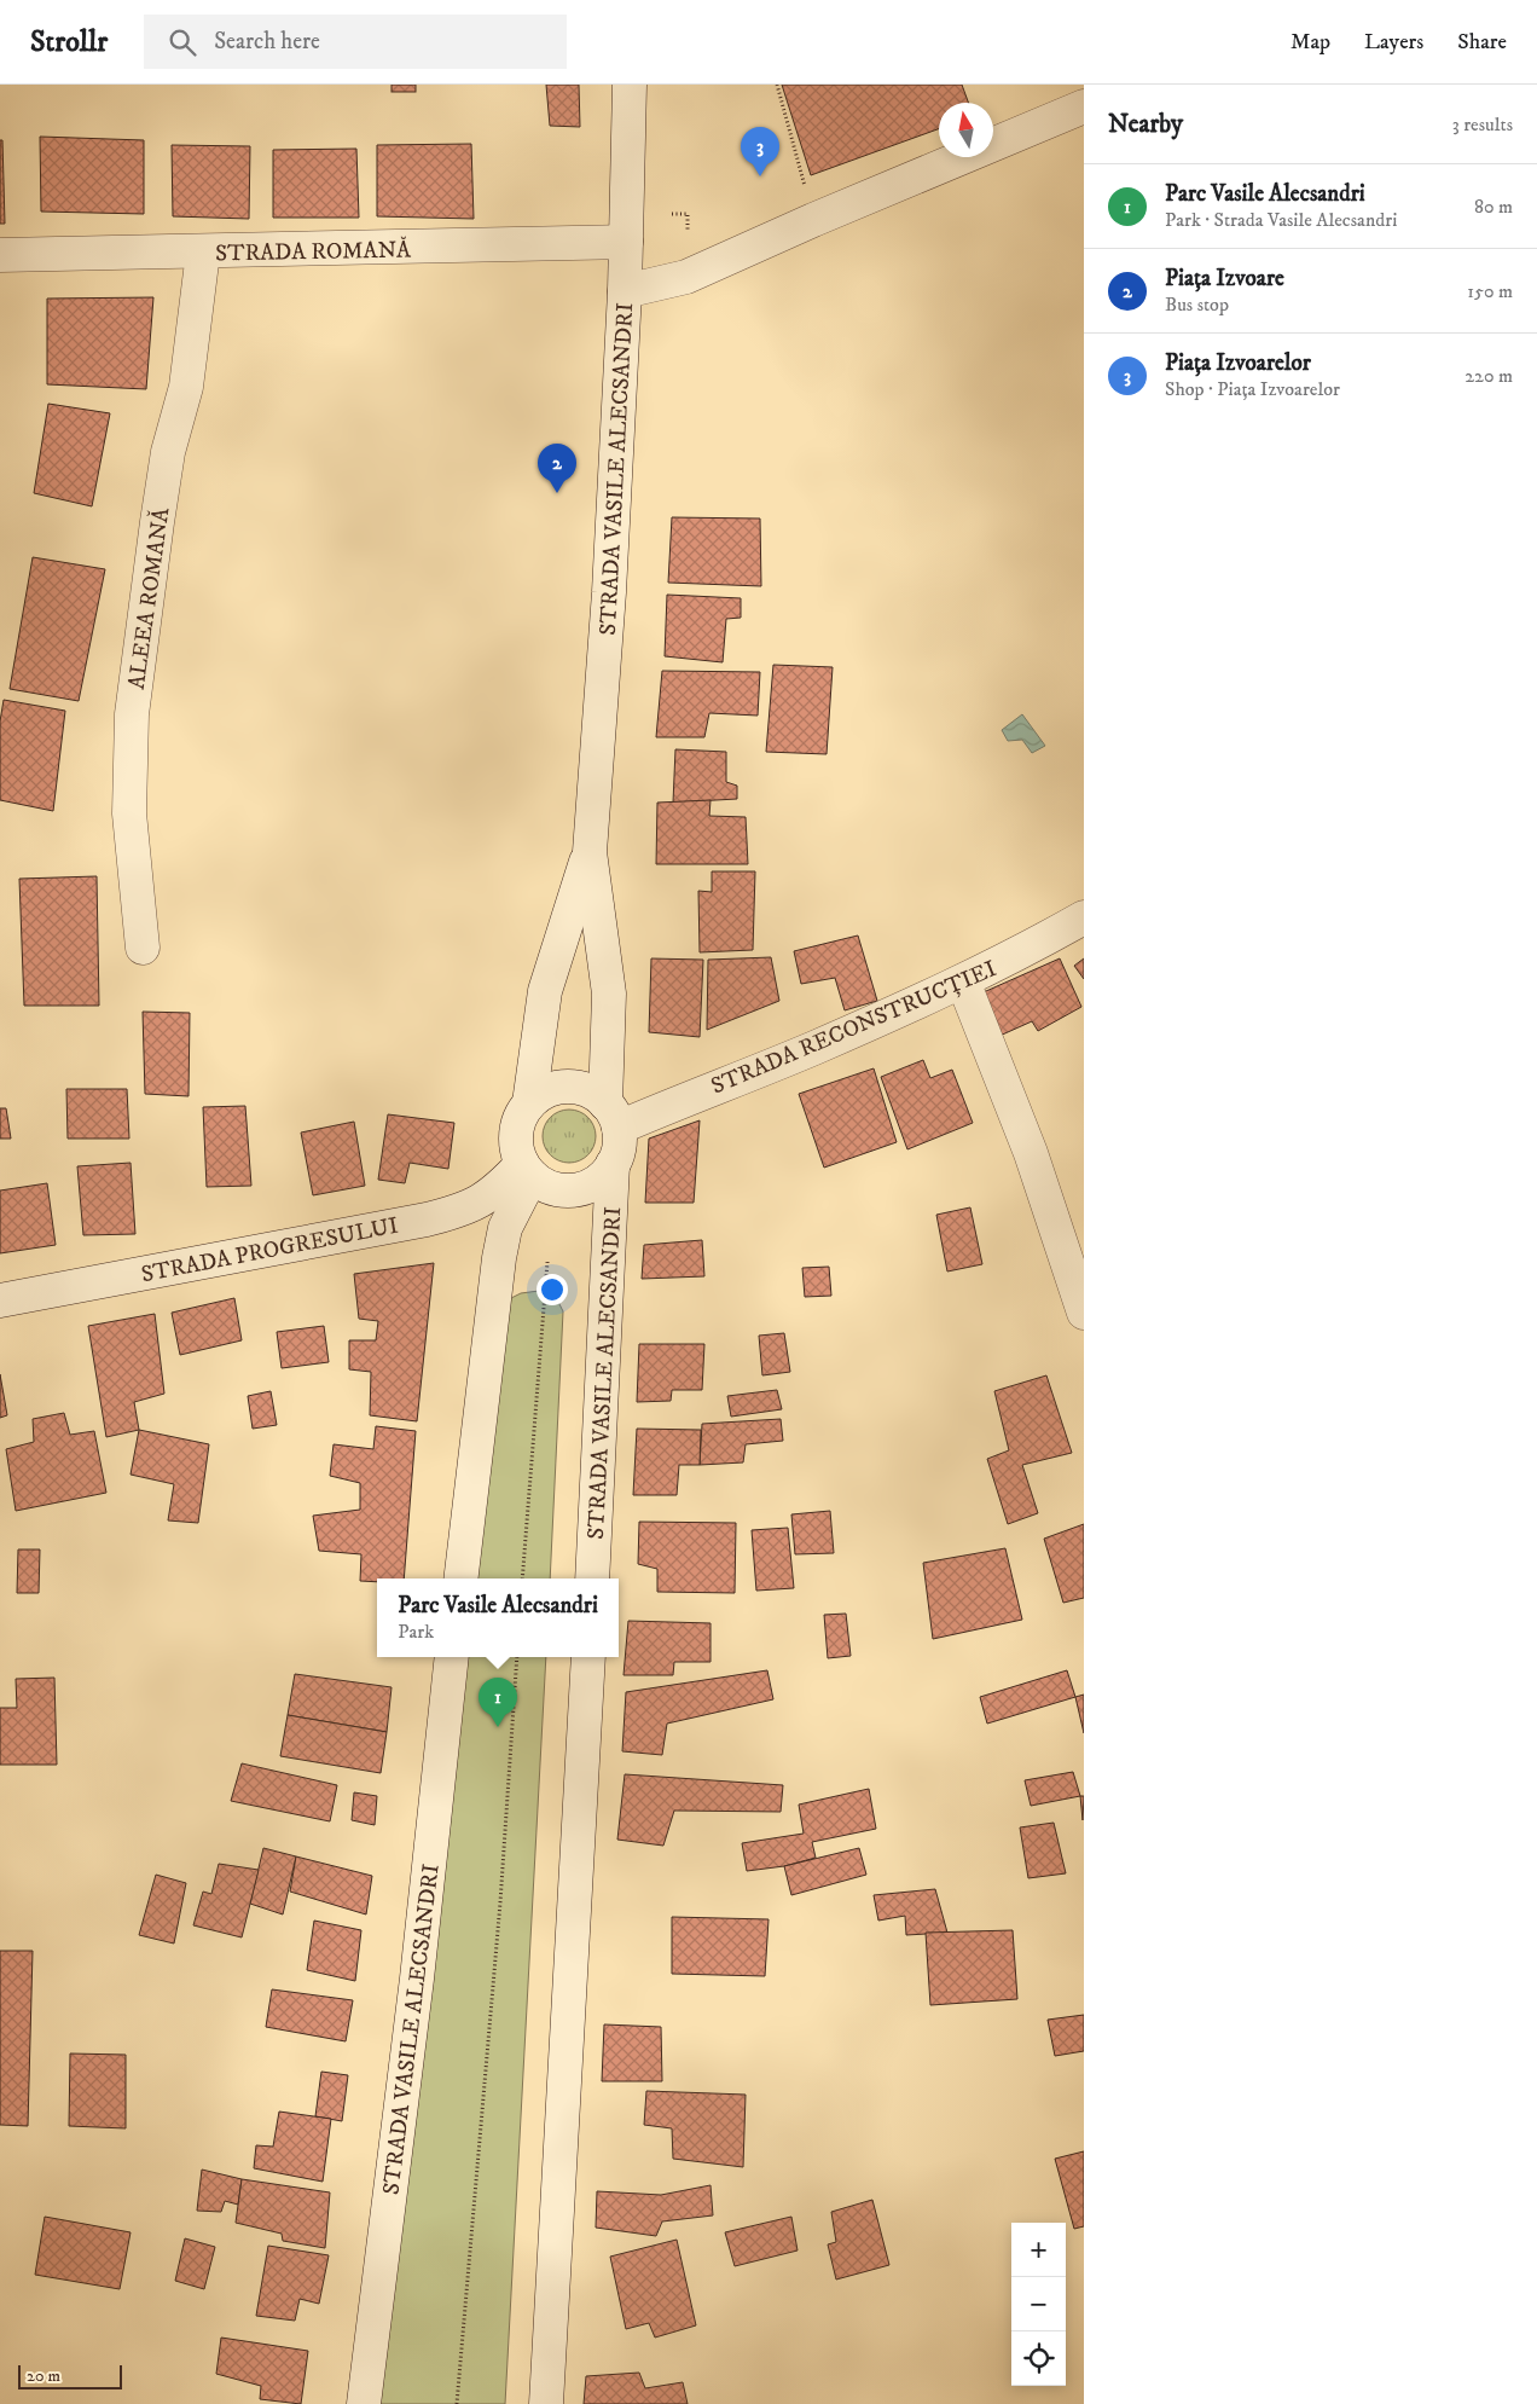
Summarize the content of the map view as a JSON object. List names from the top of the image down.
{
  "streets": {
    "street": [
      "STRADA ROMANĂ",
      "STRADA VASILE ALECSANDRI",
      "ALEEA ROMANĂ",
      "STRADA RECONSTRUCȚIEI",
      "STRADA PROGRESULUI"
    ]
  },
  "crossings": [
    ["STRADA ROMANĂ", "STRADA VASILE ALECSANDRI"],
    ["STRADA ROMANĂ", "ALEEA ROMANĂ"],
    ["STRADA VASILE ALECSANDRI", "STRADA RECONSTRUCȚIEI"],
    ["STRADA VASILE ALECSANDRI", "STRADA PROGRESULUI"],
    ["STRADA RECONSTRUCȚIEI", "STRADA PROGRESULUI"]
  ],
  "scale_bar": "20 m",
  "north": "top",
  "page": {
    "header": "Strollr",
    "search": "Search here",
    "nav": ["Map", "Layers", "Share"],
    "heading": ["Nearby", "3 results"],
    "pins": ["3", "2", "1"],
    "list": [
      {
        "mark": "1",
        "name": "Parc Vasile Alecsandri",
        "note": "Park · Strada Vasile Alecsandri",
        "value": "80 m"
      },
      {
        "mark": "2",
        "name": "Piața Izvoare",
        "note": "Bus stop",
        "value": "150 m"
      },
      {
        "mark": "3",
        "name": "Piața Izvoarelor",
        "note": "Shop · Piața Izvoarelor",
        "value": "220 m"
      }
    ],
    "popup": ["Parc Vasile Alecsandri", "Park"],
    "map_buttons": ["+", "−"],
    "scale": "20 m"
  }
}
